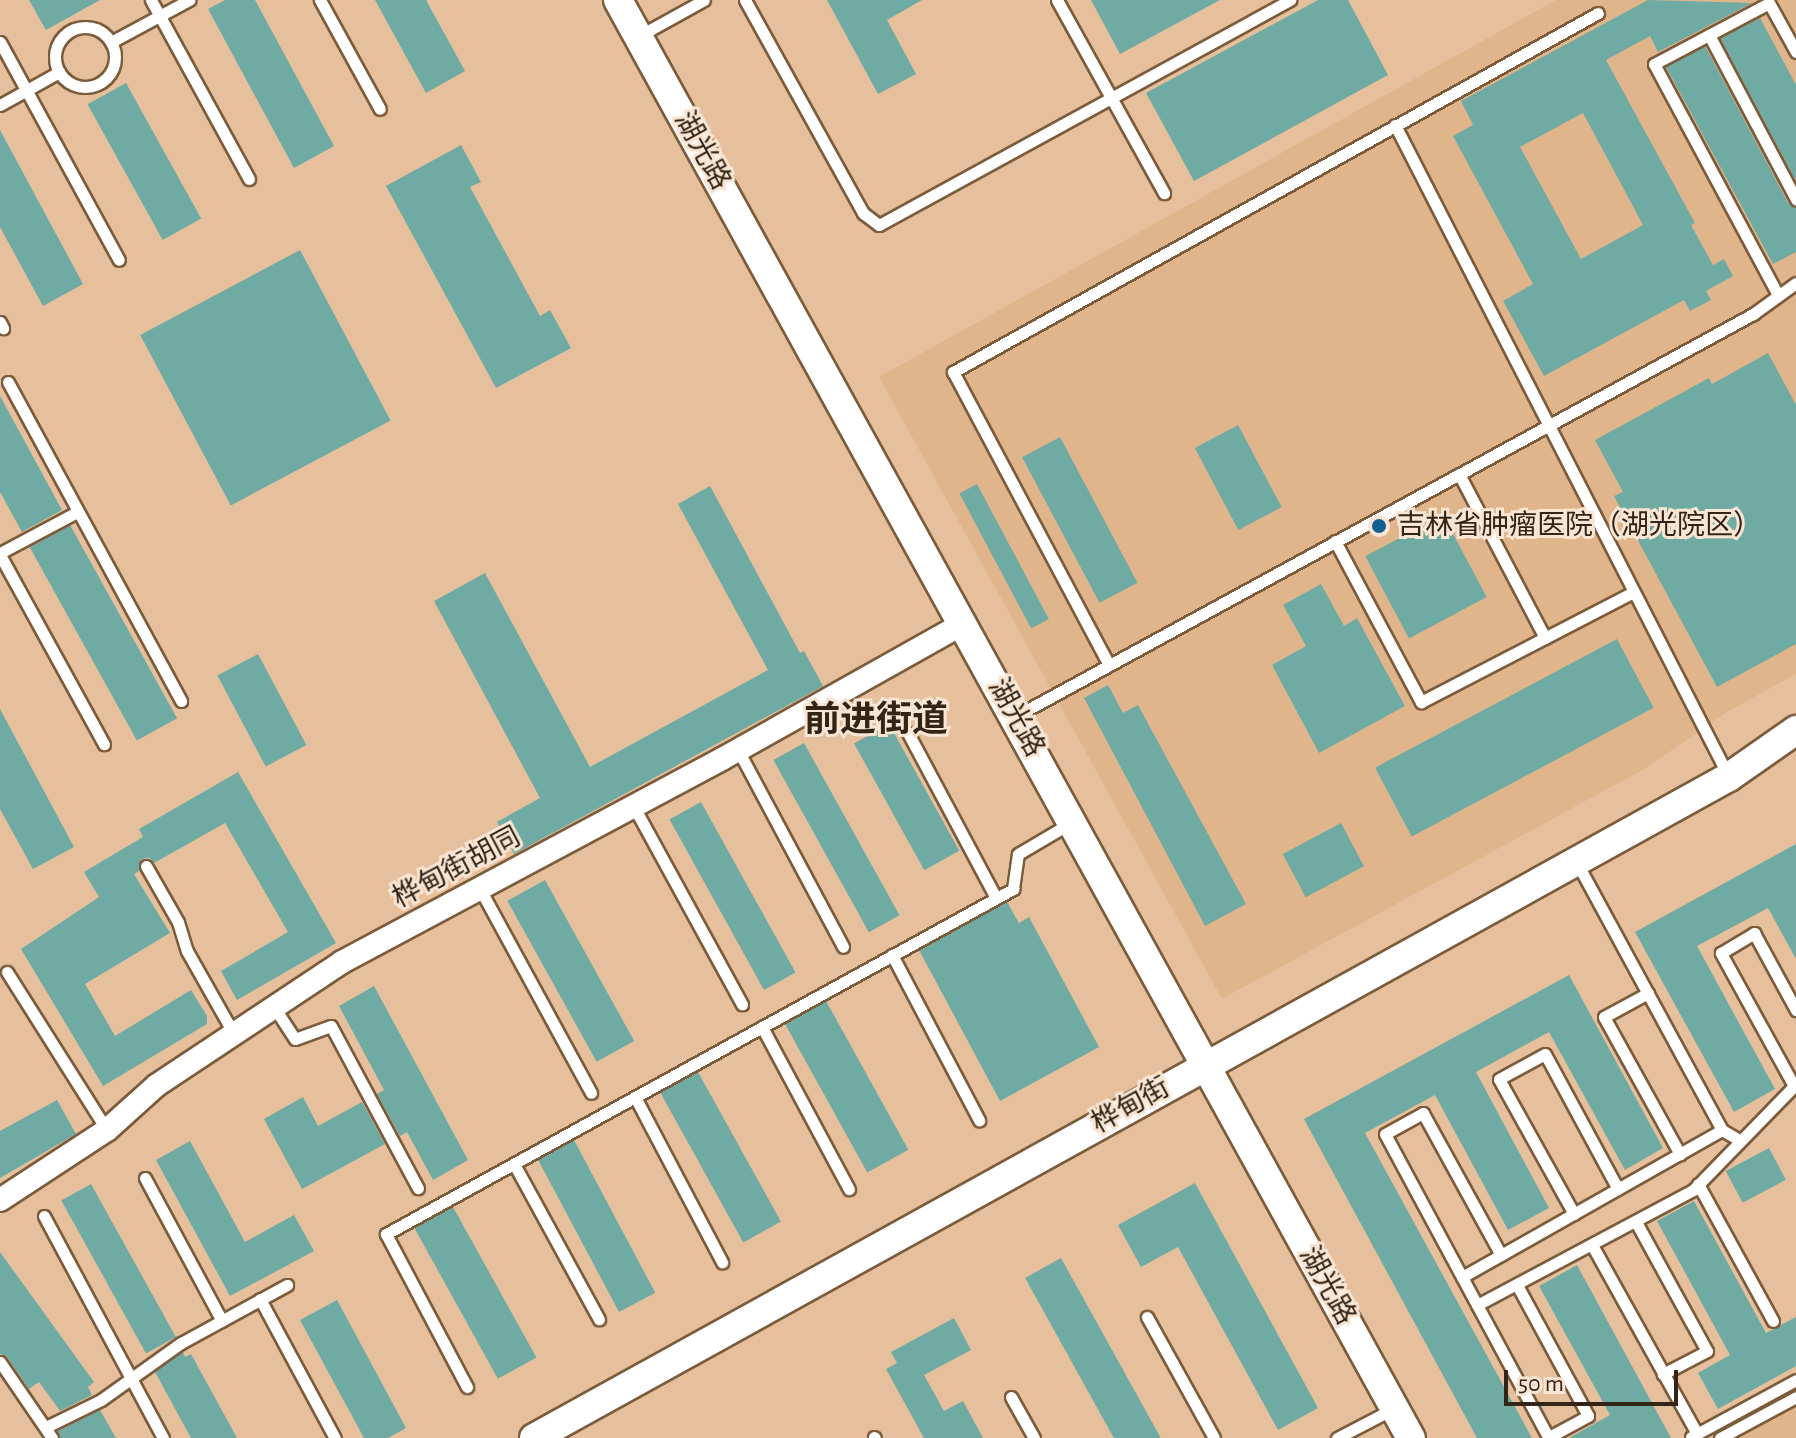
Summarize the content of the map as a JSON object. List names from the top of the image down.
{
  "streets": {
    "street": ["湖光路", "桦甸街胡同", "桦甸街"]
  },
  "crossings": [
    ["湖光路", "桦甸街胡同"],
    ["湖光路", "桦甸街"]
  ],
  "districts": ["前进街道"],
  "places": ["吉林省肿瘤医院（湖光院区）"],
  "scale_bar": "50 m"
}
